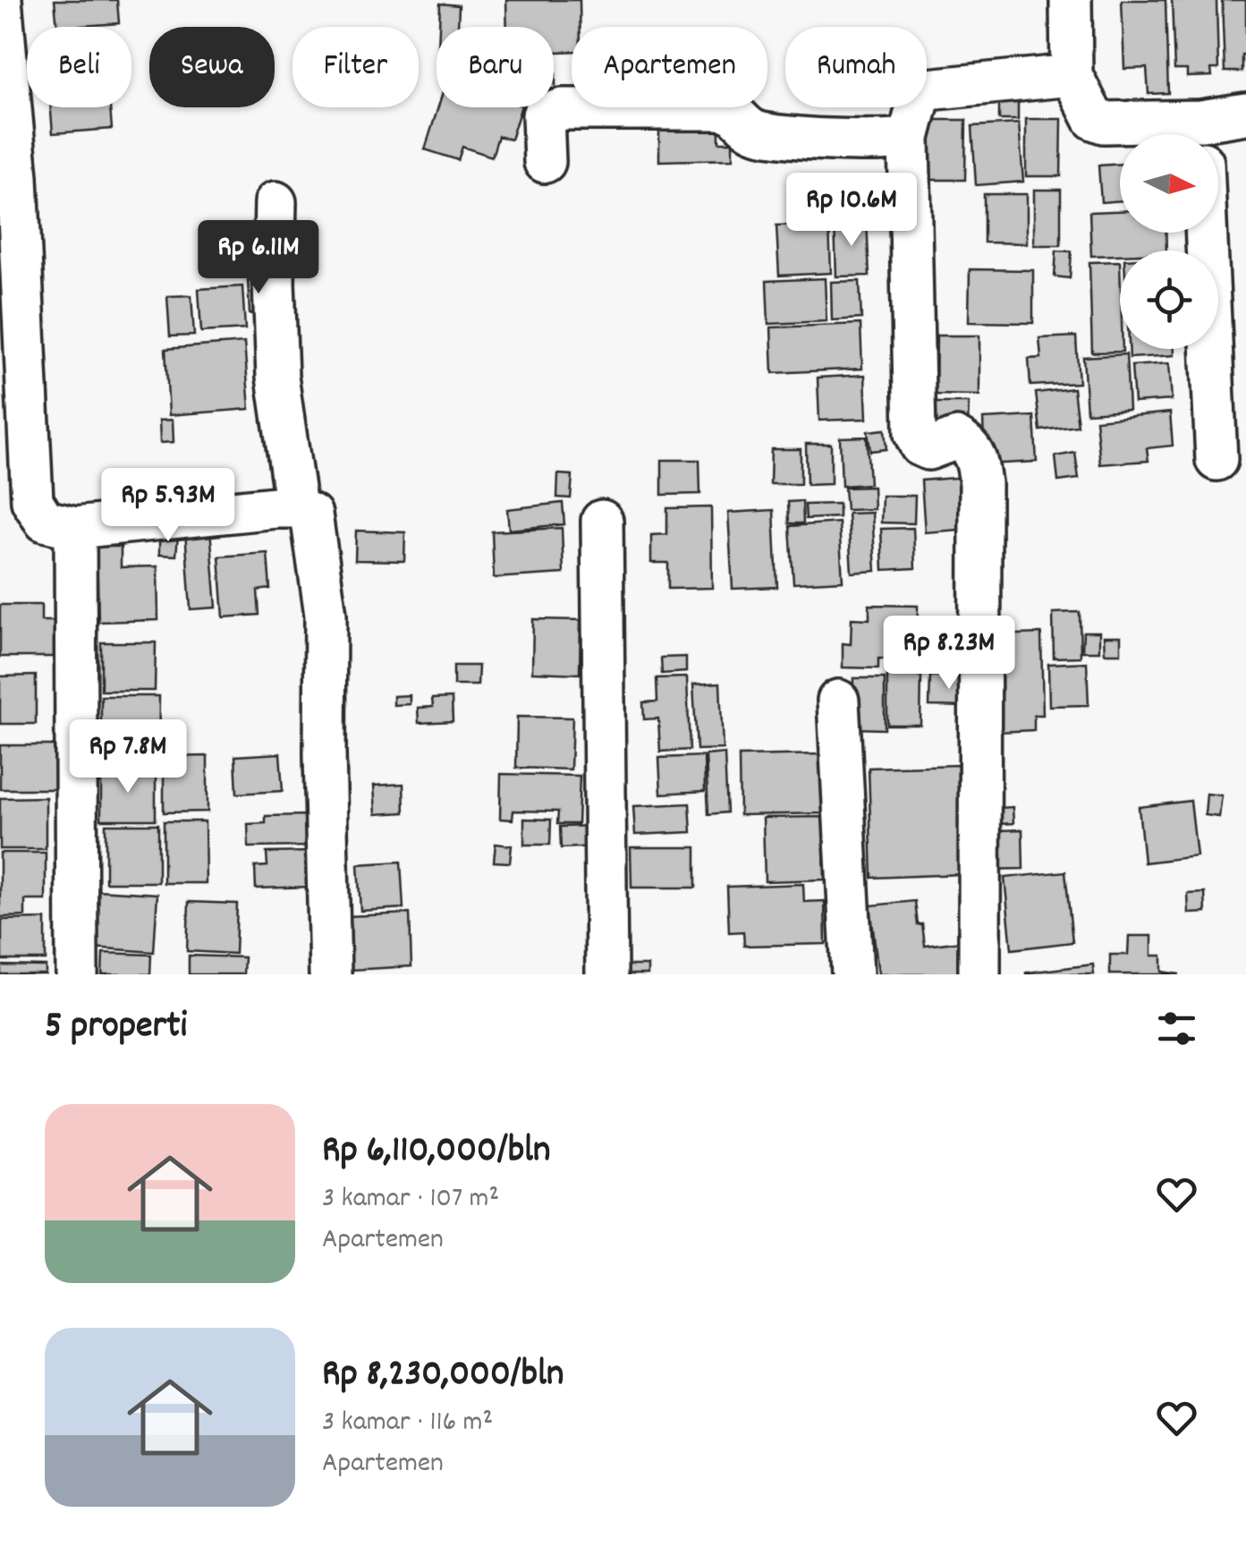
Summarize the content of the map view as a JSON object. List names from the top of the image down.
{
  "north": "right",
  "page": {
    "chip": [
      "Beli",
      "Sewa",
      "Filter",
      "Baru",
      "Apartemen",
      "Rumah"
    ],
    "price": [
      "Rp 10.6M",
      "Rp 6.11M",
      "Rp 5.93M",
      "Rp 8.23M",
      "Rp 7.8M"
    ],
    "heading": "5 properti",
    "list": [
      {
        "name": "Rp 6,110,000/bln",
        "note": "3 kamar · 107 m² · Apartemen"
      },
      {
        "name": "Rp 8,230,000/bln",
        "note": "3 kamar · 116 m² · Apartemen"
      }
    ]
  }
}
